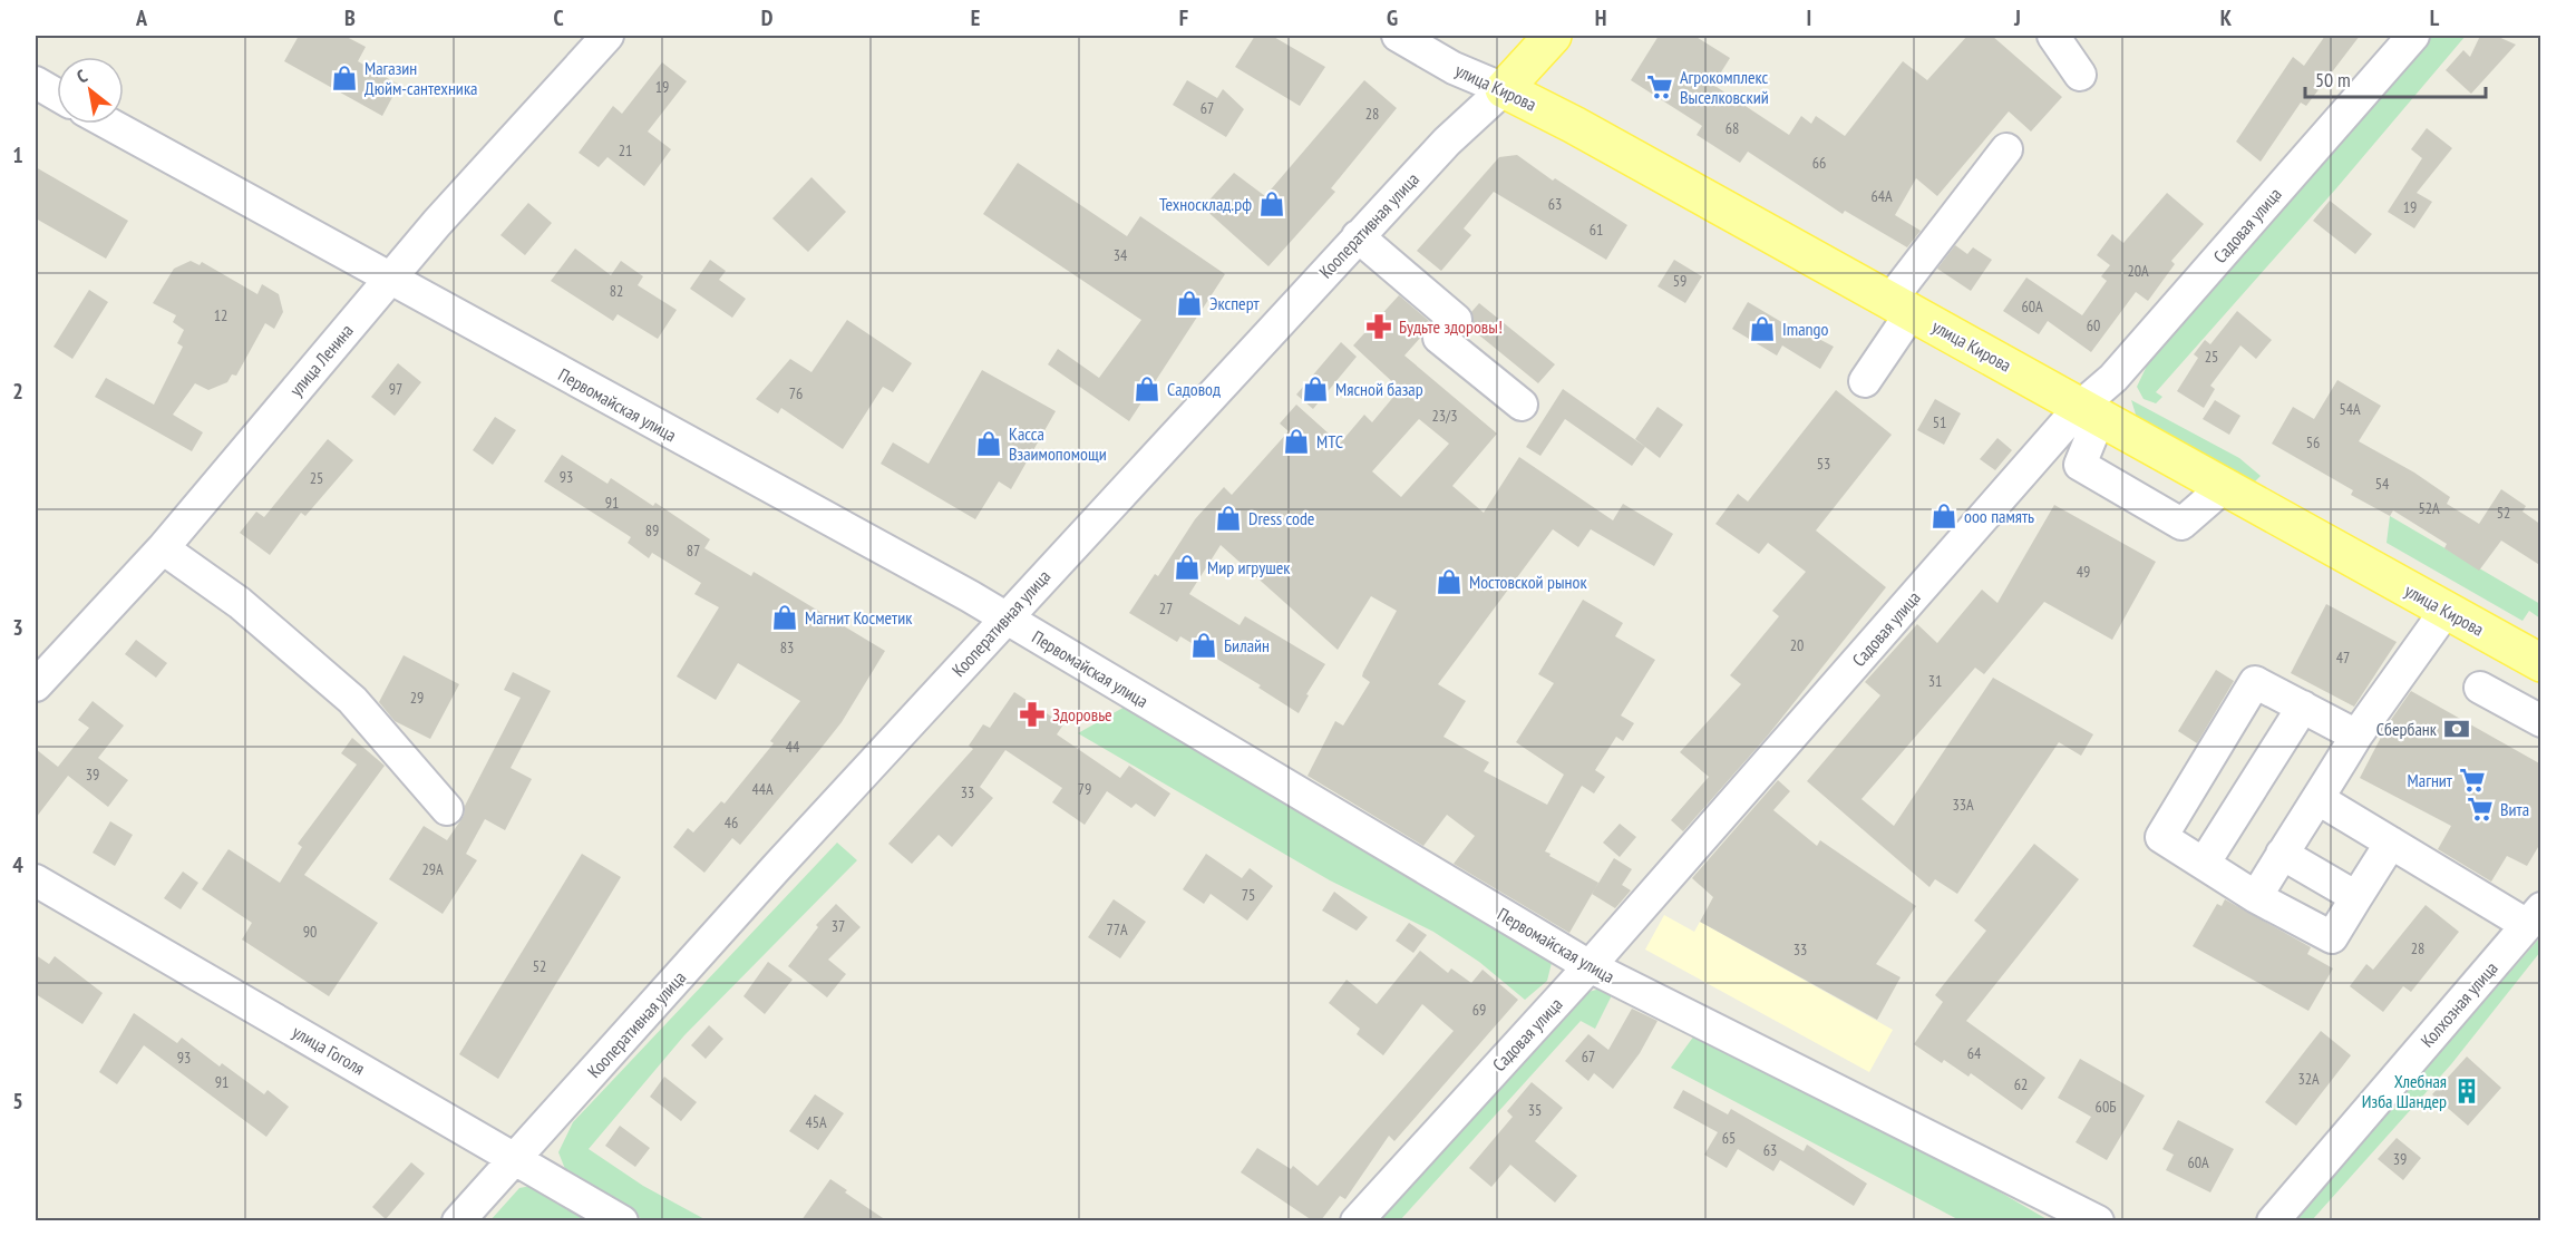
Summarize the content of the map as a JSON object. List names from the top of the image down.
{
  "streets": {
    "main road": ["улица Кирова", "Кооперативная улица"],
    "street": [
      "Садовая улица",
      "улица Ленина",
      "Первомайская улица",
      "Колхозная улица",
      "улица Гоголя"
    ]
  },
  "crossings": [
    ["улица Кирова", "Кооперативная улица"],
    ["улица Кирова", "Садовая улица"],
    ["Кооперативная улица", "Первомайская улица"],
    ["Кооперативная улица", "улица Гоголя"],
    ["Садовая улица", "Первомайская улица"],
    ["улица Ленина", "Первомайская улица"]
  ],
  "places": {
    "shop": [
      "Магазин Дюйм-сантехника",
      "Техносклад.рф",
      "Эксперт",
      "Imango",
      "Садовод",
      "Мясной базар",
      "МТС",
      "Касса Взаимопомощи",
      "ооо память",
      "Dress code",
      "Мир игрушек",
      "Мостовской рынок",
      "Магнит Косметик",
      "Билайн"
    ],
    "supermarket": ["Агрокомплекс Выселковский", "Магнит", "Вита"],
    "pharmacy": ["Будьте здоровы!", "Здоровье"],
    "bank": ["Сбербанк"],
    "building": ["Хлебная Изба Шандер"]
  },
  "house_numbers": [
    "19",
    "67",
    "28",
    "68",
    "21",
    "66",
    "64А",
    "63",
    "19",
    "61",
    "34",
    "20А",
    "59",
    "82",
    "60А",
    "12",
    "60",
    "25",
    "97",
    "76",
    "54А",
    "23/3",
    "51",
    "56",
    "53",
    "93",
    "25",
    "54",
    "91",
    "52А",
    "52",
    "89",
    "87",
    "49",
    "27",
    "20",
    "83",
    "47",
    "31",
    "29",
    "44",
    "39",
    "44А",
    "79",
    "33",
    "33А",
    "46",
    "29А",
    "75",
    "37",
    "77А",
    "90",
    "28",
    "33",
    "52",
    "69",
    "64",
    "67",
    "93",
    "32А",
    "91",
    "62",
    "60Б",
    "35",
    "45А",
    "65",
    "63",
    "39",
    "60А"
  ],
  "scale_bar": "50 m",
  "north": "top left",
  "grid": {
    "columns": [
      "A",
      "B",
      "C",
      "D",
      "E",
      "F",
      "G",
      "H",
      "I",
      "J",
      "K",
      "L"
    ],
    "rows": [
      "1",
      "2",
      "3",
      "4",
      "5"
    ]
  }
}
